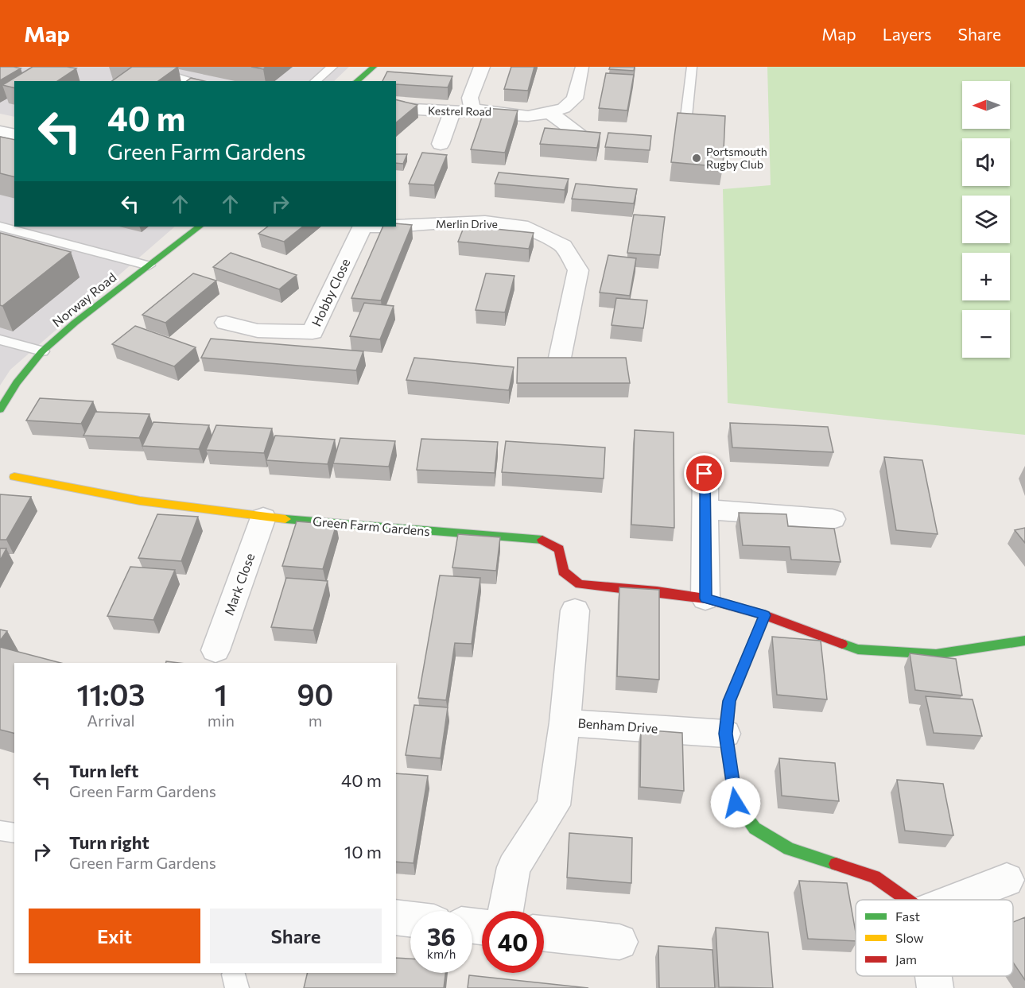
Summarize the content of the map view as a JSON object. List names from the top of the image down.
{
  "streets": {
    "street": [
      "Kestrel Road",
      "Merlin Drive",
      "Hobby Close",
      "Norway Road",
      "Green Farm Gardens",
      "Mark Close",
      "Benham Drive"
    ]
  },
  "crossings": [
    ["Green Farm Gardens", "Mark Close"]
  ],
  "places": ["Portsmouth Rugby Club"],
  "legend": ["Fast", "Slow", "Jam"],
  "north": "left",
  "page": {
    "header": "Map",
    "nav": ["Map", "Layers", "Share"],
    "map_buttons": ["+", "−"],
    "turn": ["40 m", "Green Farm Gardens"],
    "eta": [
      "11:03",
      "Arrival",
      "1",
      "min",
      "90",
      "m"
    ],
    "list": [
      {
        "name": "Turn left",
        "note": "Green Farm Gardens",
        "value": "40 m"
      },
      {
        "name": "Turn right",
        "note": "Green Farm Gardens",
        "value": "10 m"
      }
    ],
    "buttons": ["Exit", "Share"],
    "speed": "36 km/h",
    "limit": "40"
  }
}
